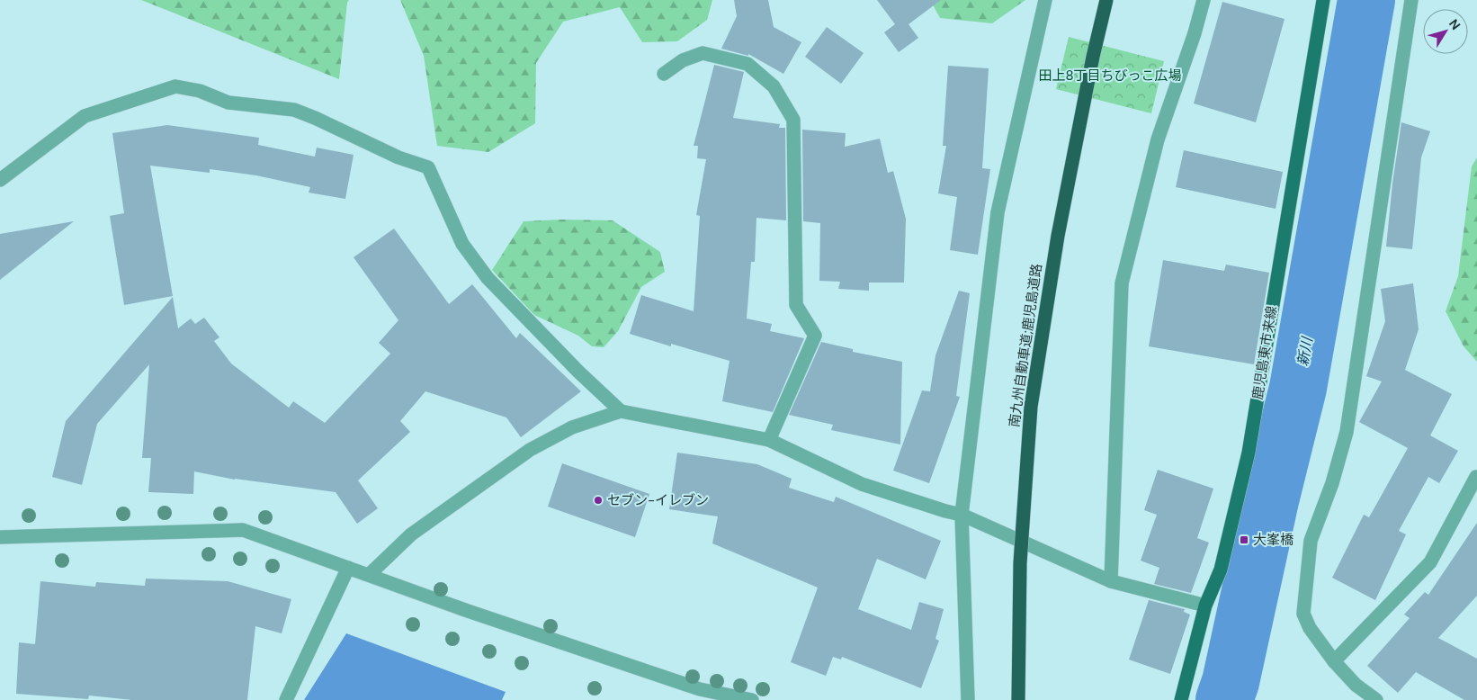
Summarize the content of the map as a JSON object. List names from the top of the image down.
{
  "streets": {
    "highway": ["南九州自動車道;鹿児島道路"],
    "main road": ["鹿児島東市来線"]
  },
  "water": ["新川"],
  "parks": ["田上8丁目ちびっこ広場"],
  "places": {
    "other": ["セブン-イレブン"],
    "transit": ["大峯橋"]
  },
  "north": "top right"
}
